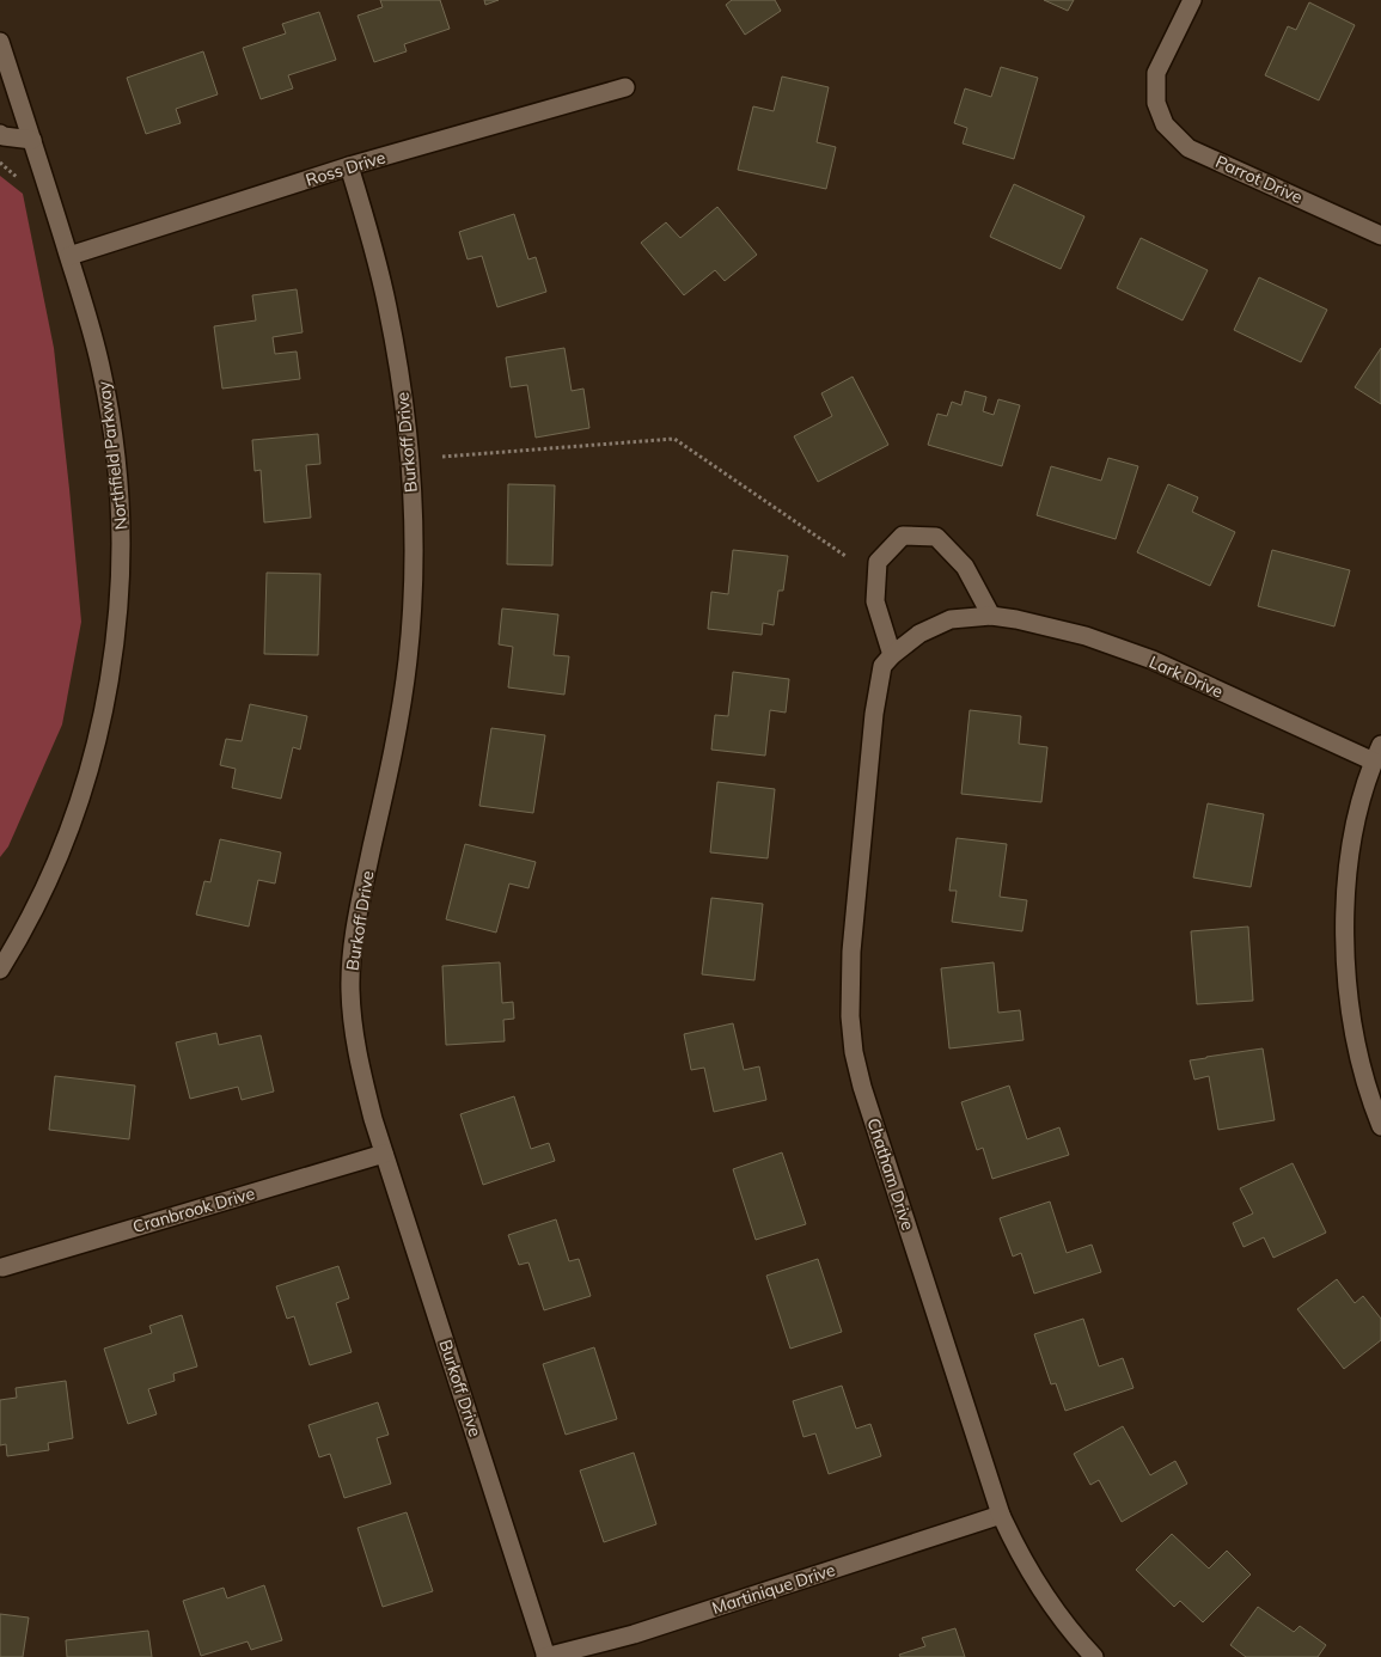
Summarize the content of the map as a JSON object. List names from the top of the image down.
{
  "streets": {
    "street": [
      "Ross Drive",
      "Parrot Drive",
      "Burkoff Drive",
      "Northfield Parkway",
      "Lark Drive",
      "Chatham Drive",
      "Cranbrook Drive",
      "Martinique Drive"
    ]
  },
  "crossings": [
    ["Ross Drive", "Burkoff Drive"],
    ["Ross Drive", "Northfield Parkway"],
    ["Burkoff Drive", "Cranbrook Drive"],
    ["Burkoff Drive", "Martinique Drive"],
    ["Lark Drive", "Chatham Drive"],
    ["Chatham Drive", "Martinique Drive"]
  ]
}
